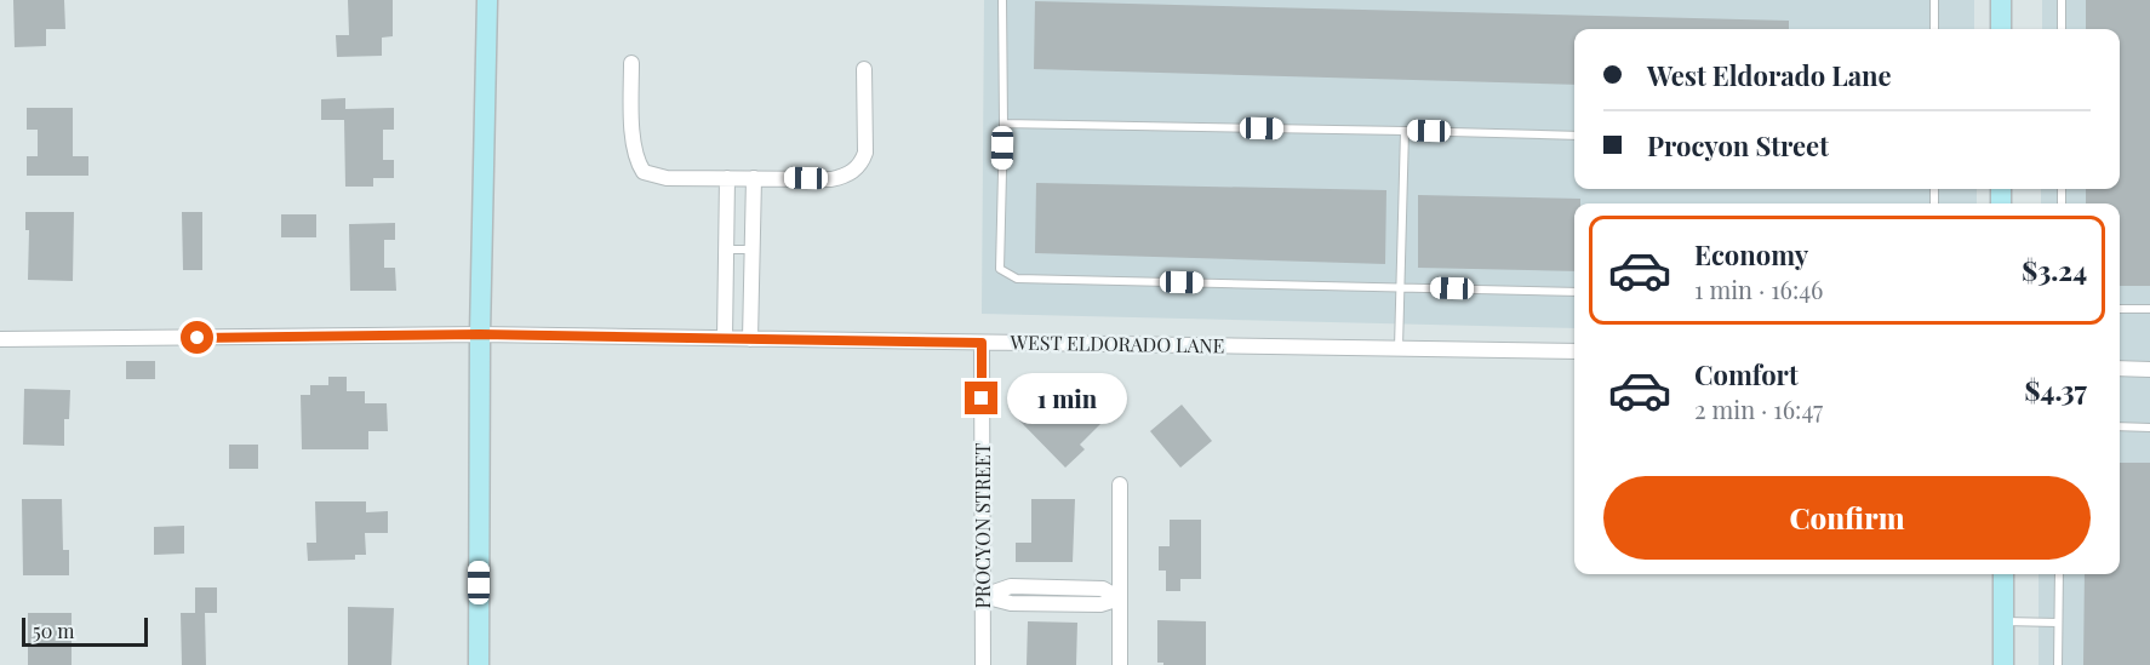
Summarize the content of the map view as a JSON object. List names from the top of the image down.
{
  "streets": {
    "street": ["WEST ELDORADO LANE", "PROCYON STREET"]
  },
  "crossings": [
    ["WEST ELDORADO LANE", "PROCYON STREET"]
  ],
  "scale_bar": "50 m",
  "page": {
    "banner": ["West Eldorado Lane", "Procyon Street"],
    "list": [
      {
        "name": "Economy",
        "note": "1 min · 16:46",
        "value": "$3.24"
      },
      {
        "name": "Comfort",
        "note": "2 min · 16:47",
        "value": "$4.37"
      }
    ],
    "bubble": "1 min",
    "buttons": "Confirm",
    "scale": "50 m"
  }
}
